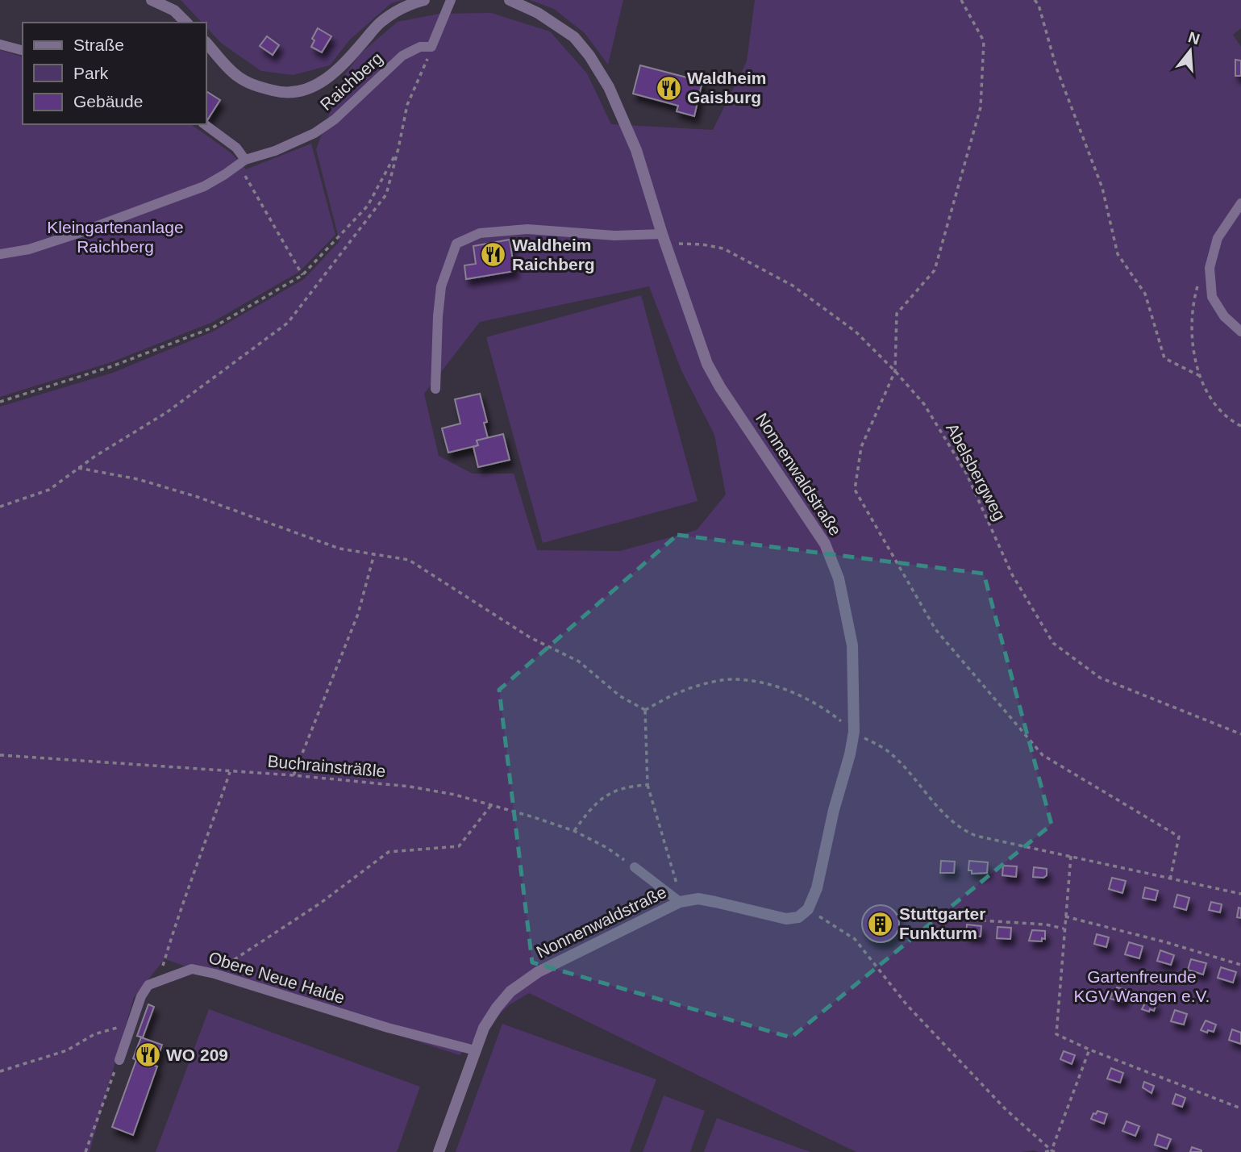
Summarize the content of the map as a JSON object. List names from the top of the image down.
{
  "streets": {
    "street": ["Nonnenwaldstraße"],
    "lane": ["Raichberg", "Obere Neue Halde"],
    "path": ["Abelsbergweg", "Buchrainsträßle"]
  },
  "crossings": [
    ["Abelsbergweg", "Nonnenwaldstraße"],
    ["Nonnenwaldstraße", "Obere Neue Halde"]
  ],
  "parks": ["Kleingartenanlage Raichberg", "Gartenfreunde KGV Wangen e.V."],
  "places": {
    "restaurant": ["Waldheim Gaisburg", "Waldheim Raichberg", "WO 209"],
    "building": ["Stuttgarter Funkturm"]
  },
  "legend": ["Straße", "Park", "Gebäude"],
  "north": "top"
}
